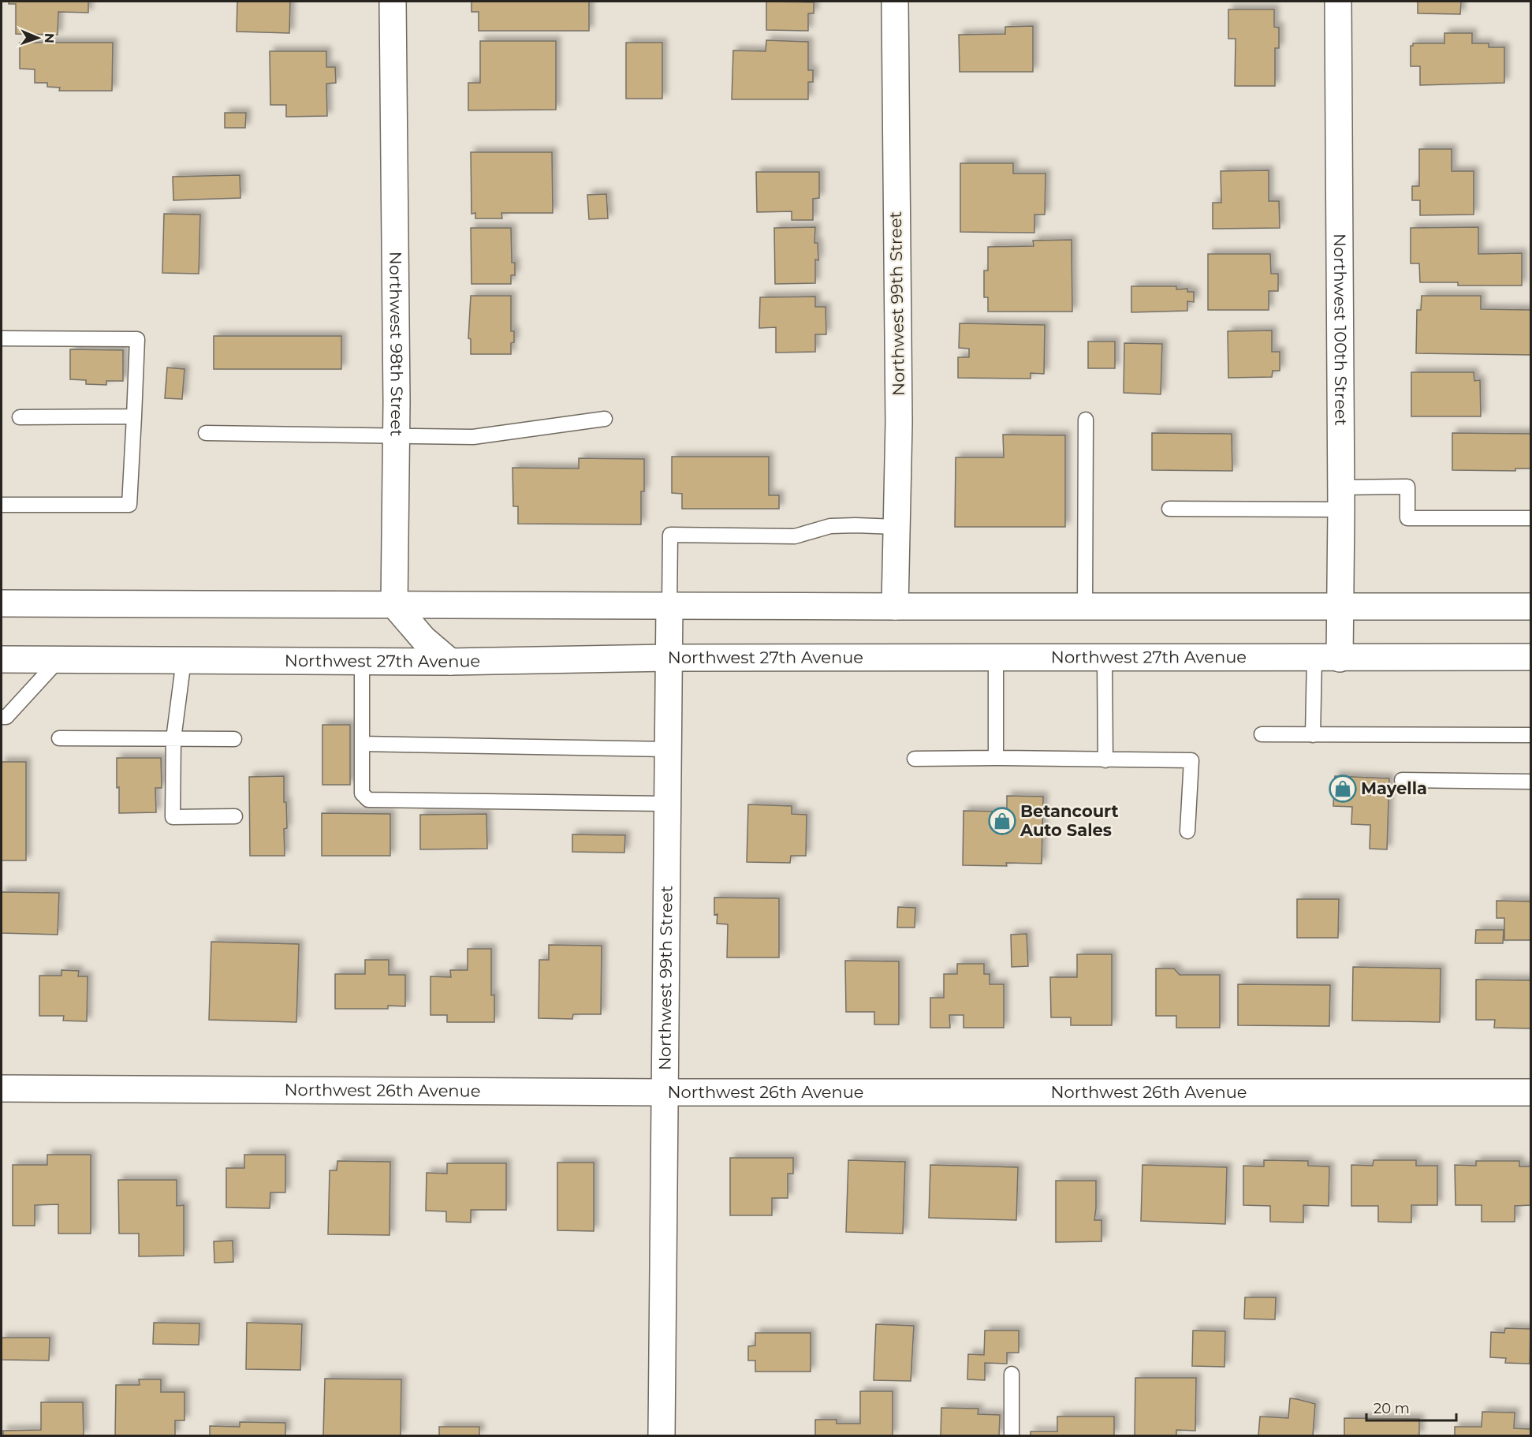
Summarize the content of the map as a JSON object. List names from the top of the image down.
{
  "streets": {
    "street": [
      "Northwest 99th Street",
      "Northwest 100th Street",
      "Northwest 98th Street",
      "Northwest 27th Avenue",
      "Northwest 26th Avenue"
    ]
  },
  "crossings": [
    ["Northwest 99th Street", "Northwest 27th Avenue"],
    ["Northwest 99th Street", "Northwest 26th Avenue"],
    ["Northwest 100th Street", "Northwest 27th Avenue"]
  ],
  "places": {
    "shop": ["Mayella", "Betancourt Auto Sales"]
  },
  "scale_bar": "20 m",
  "north": "right"
}
